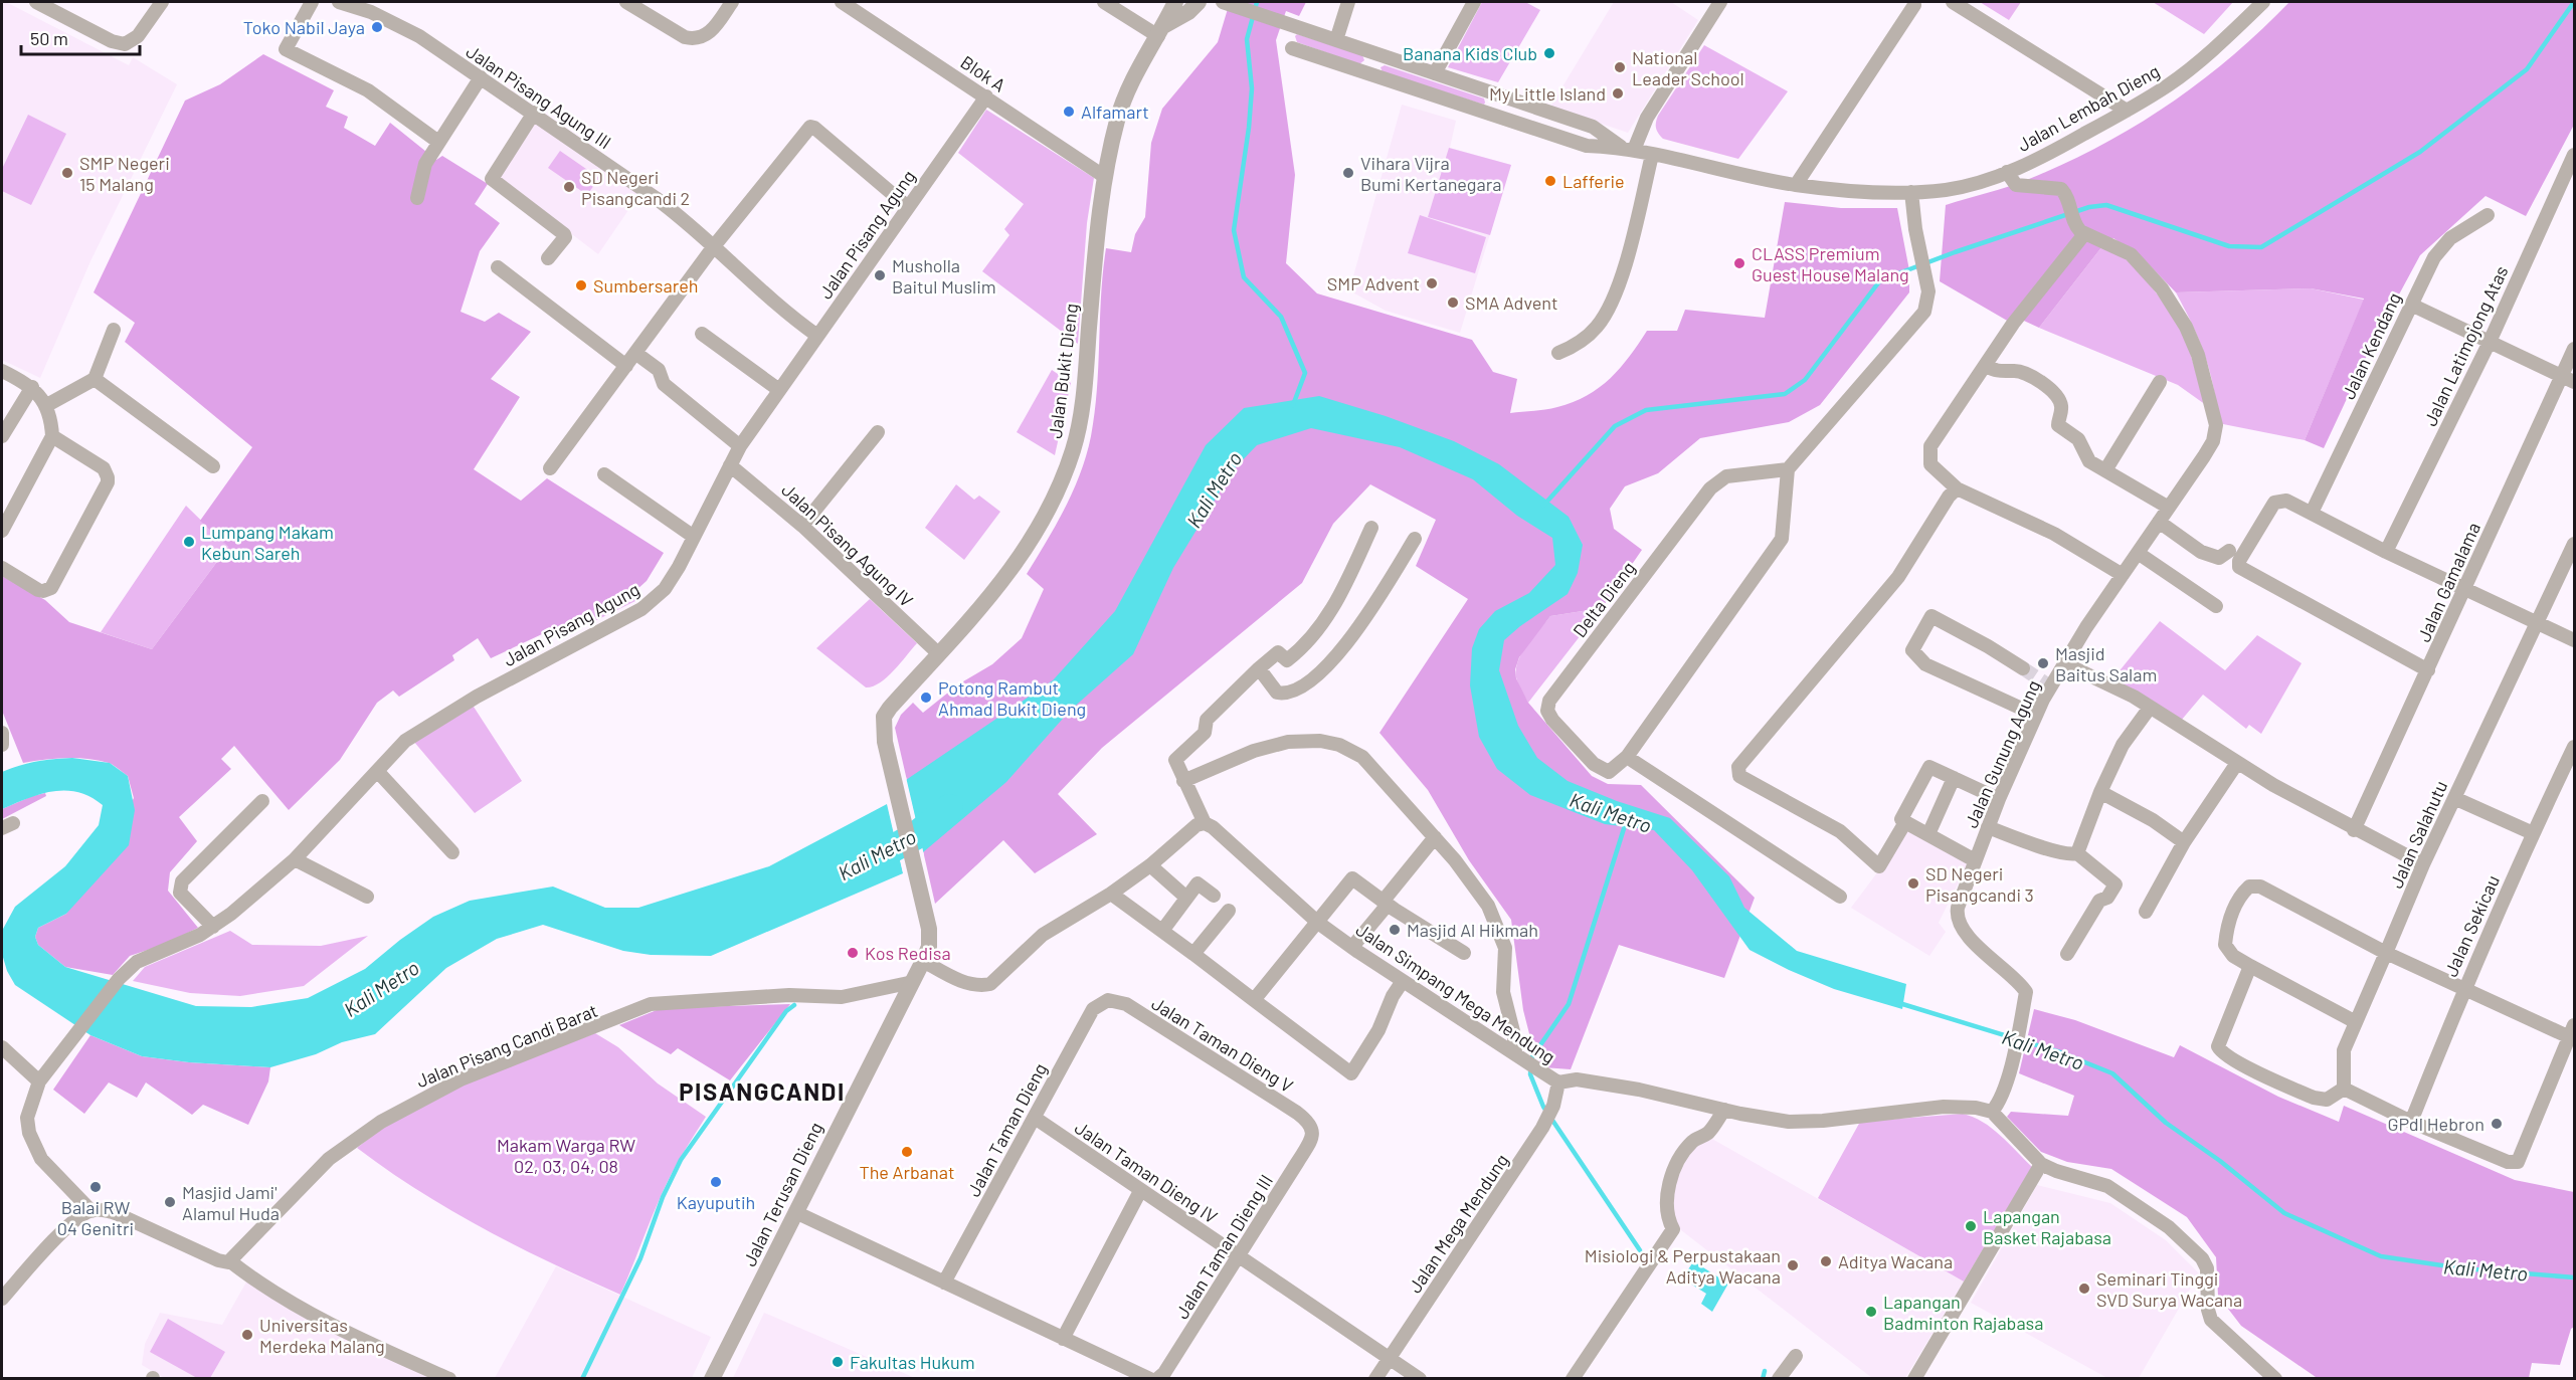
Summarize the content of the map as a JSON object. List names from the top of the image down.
{
  "streets": {
    "street": [
      "Blok A",
      "Jalan Pisang Agung III",
      "Jalan Lembah Dieng",
      "Jalan Pisang Agung",
      "Jalan Kendang",
      "Jalan Latimojong Atas",
      "Jalan Bukit Dieng",
      "Jalan Pisang Agung IV",
      "Jalan Gamalama",
      "Delta Dieng",
      "Jalan Gunung Agung",
      "Jalan Salahutu",
      "Jalan Sekicau",
      "Jalan Simpang Mega Mendung",
      "Jalan Taman Dieng V",
      "Jalan Pisang Candi Barat",
      "Jalan Taman Dieng",
      "Jalan Taman Dieng IV",
      "Jalan Terusan Dieng",
      "Jalan Mega Mendung",
      "Jalan Taman Dieng III"
    ]
  },
  "crossings": [
    ["Blok A", "Jalan Pisang Agung"],
    ["Blok A", "Jalan Bukit Dieng"],
    ["Jalan Pisang Agung III", "Jalan Pisang Agung"],
    ["Jalan Pisang Agung", "Jalan Pisang Agung IV"],
    ["Jalan Bukit Dieng", "Jalan Pisang Agung IV"],
    ["Jalan Bukit Dieng", "Jalan Terusan Dieng"],
    ["Jalan Gunung Agung", "Jalan Simpang Mega Mendung"],
    ["Jalan Simpang Mega Mendung", "Jalan Mega Mendung"],
    ["Jalan Taman Dieng V", "Jalan Taman Dieng"],
    ["Jalan Taman Dieng V", "Jalan Taman Dieng III"],
    ["Jalan Pisang Candi Barat", "Jalan Terusan Dieng"],
    ["Jalan Taman Dieng", "Jalan Taman Dieng IV"],
    ["Jalan Taman Dieng IV", "Jalan Mega Mendung"],
    ["Jalan Taman Dieng IV", "Jalan Taman Dieng III"]
  ],
  "districts": ["PISANGCANDI"],
  "water": ["Kali Metro"],
  "parks": ["Makam Warga RW 02, 03, 04, 08"],
  "places": [
    "Toko Nabil Jaya",
    "Banana Kids Club",
    "National Leader School",
    "My Little Island",
    "Alfamart",
    "SMP Negeri 15 Malang",
    "Vihara Vijra Bumi Kertanegara",
    "Lafferie",
    "SD Negeri Pisangcandi 2",
    "CLASS Premium Guest House Malang",
    "Musholla Baitul Muslim",
    "SMP Advent",
    "Sumbersareh",
    "SMA Advent",
    "Lumpang Makam Kebun Sareh",
    "Masjid Baitus Salam",
    "Potong Rambut Ahmad Bukit Dieng",
    "SD Negeri Pisangcandi 3",
    "Masjid Al Hikmah",
    "Kos Redisa",
    "GPdI Hebron",
    "The Arbanat",
    "Kayuputih",
    "Balai RW 04 Genitri",
    "Masjid Jami' Alamul Huda",
    "Lapangan Basket Rajabasa",
    "Aditya Wacana",
    "Misiologi & Perpustakaan Aditya Wacana",
    "Seminari Tinggi SVD Surya Wacana",
    "Lapangan Badminton Rajabasa",
    "Universitas Merdeka Malang",
    "Fakultas Hukum"
  ],
  "scale_bar": "50 m"
}
